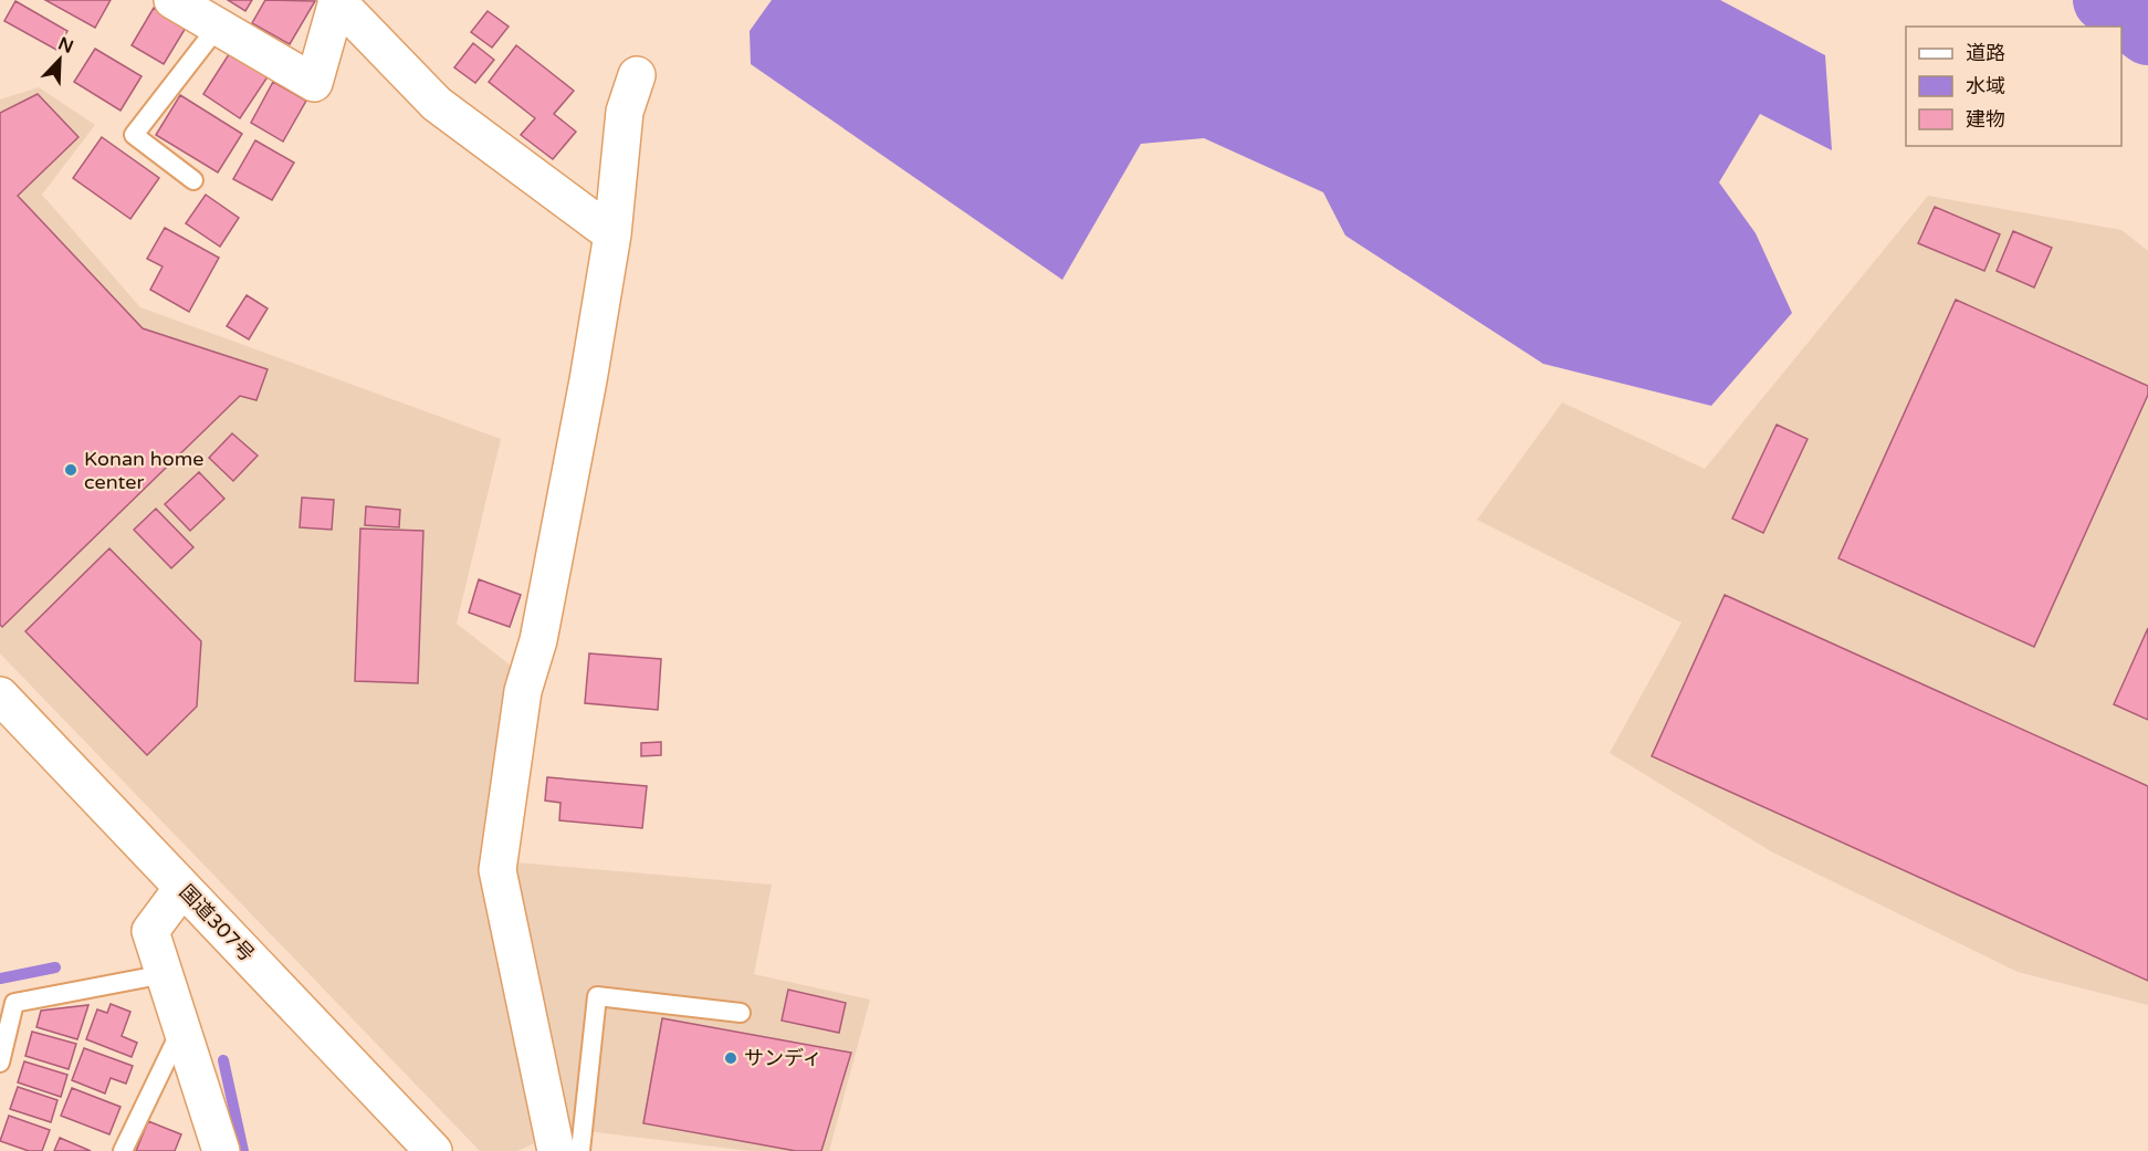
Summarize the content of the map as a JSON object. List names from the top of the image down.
{
  "streets": {
    "main road": ["国道307号"]
  },
  "places": ["Konan home center", "サンディ"],
  "legend": ["道路", "水域", "建物"],
  "north": "top right"
}
